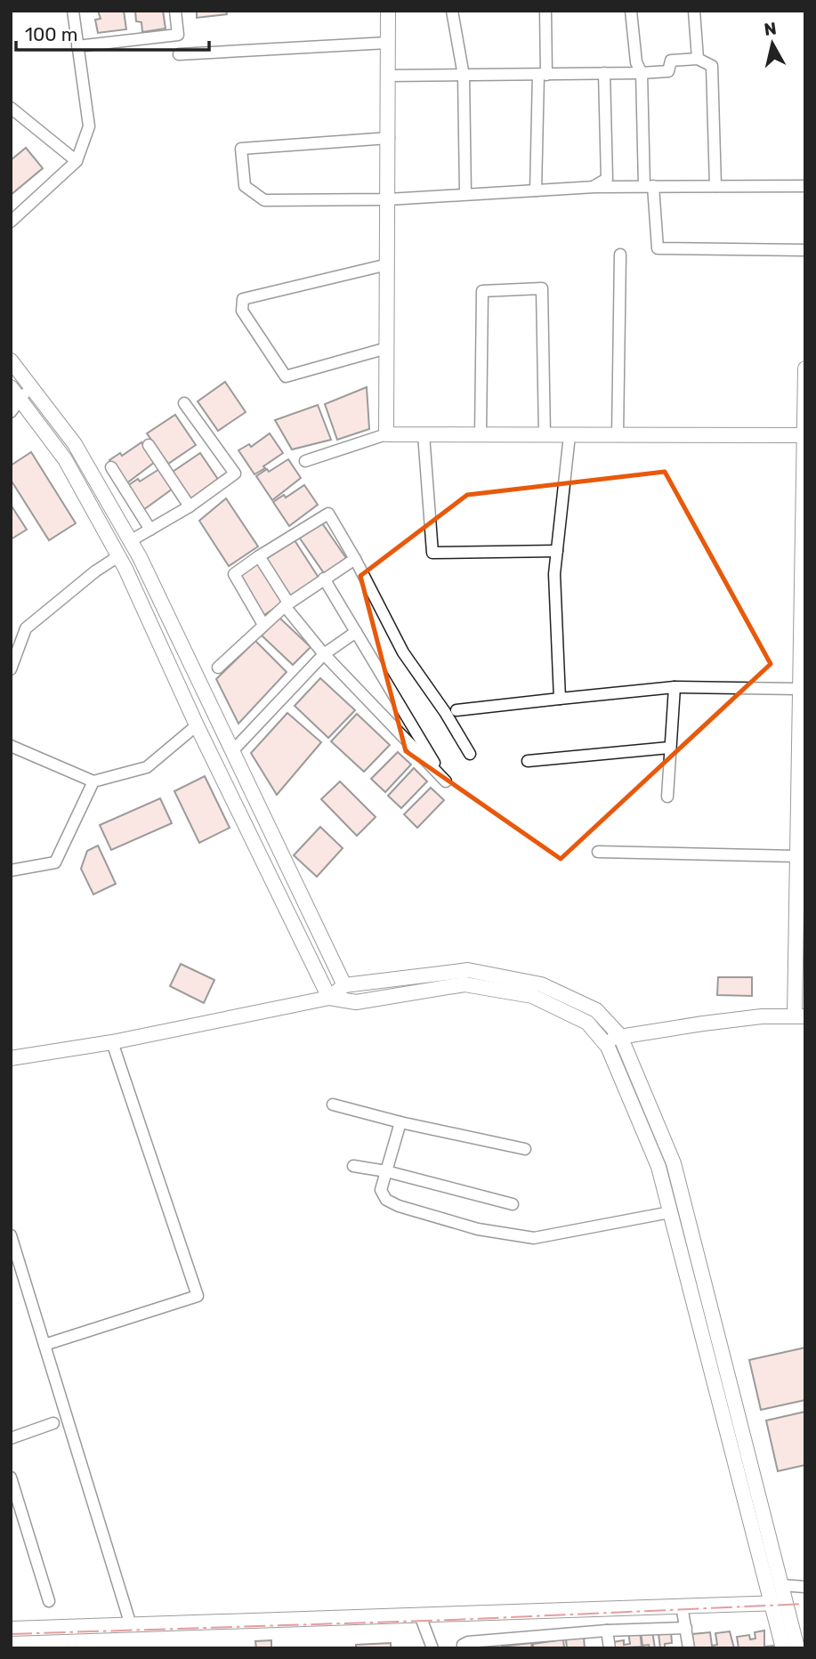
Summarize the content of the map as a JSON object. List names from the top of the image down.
{
  "scale_bar": "100 m",
  "north": "top"
}
